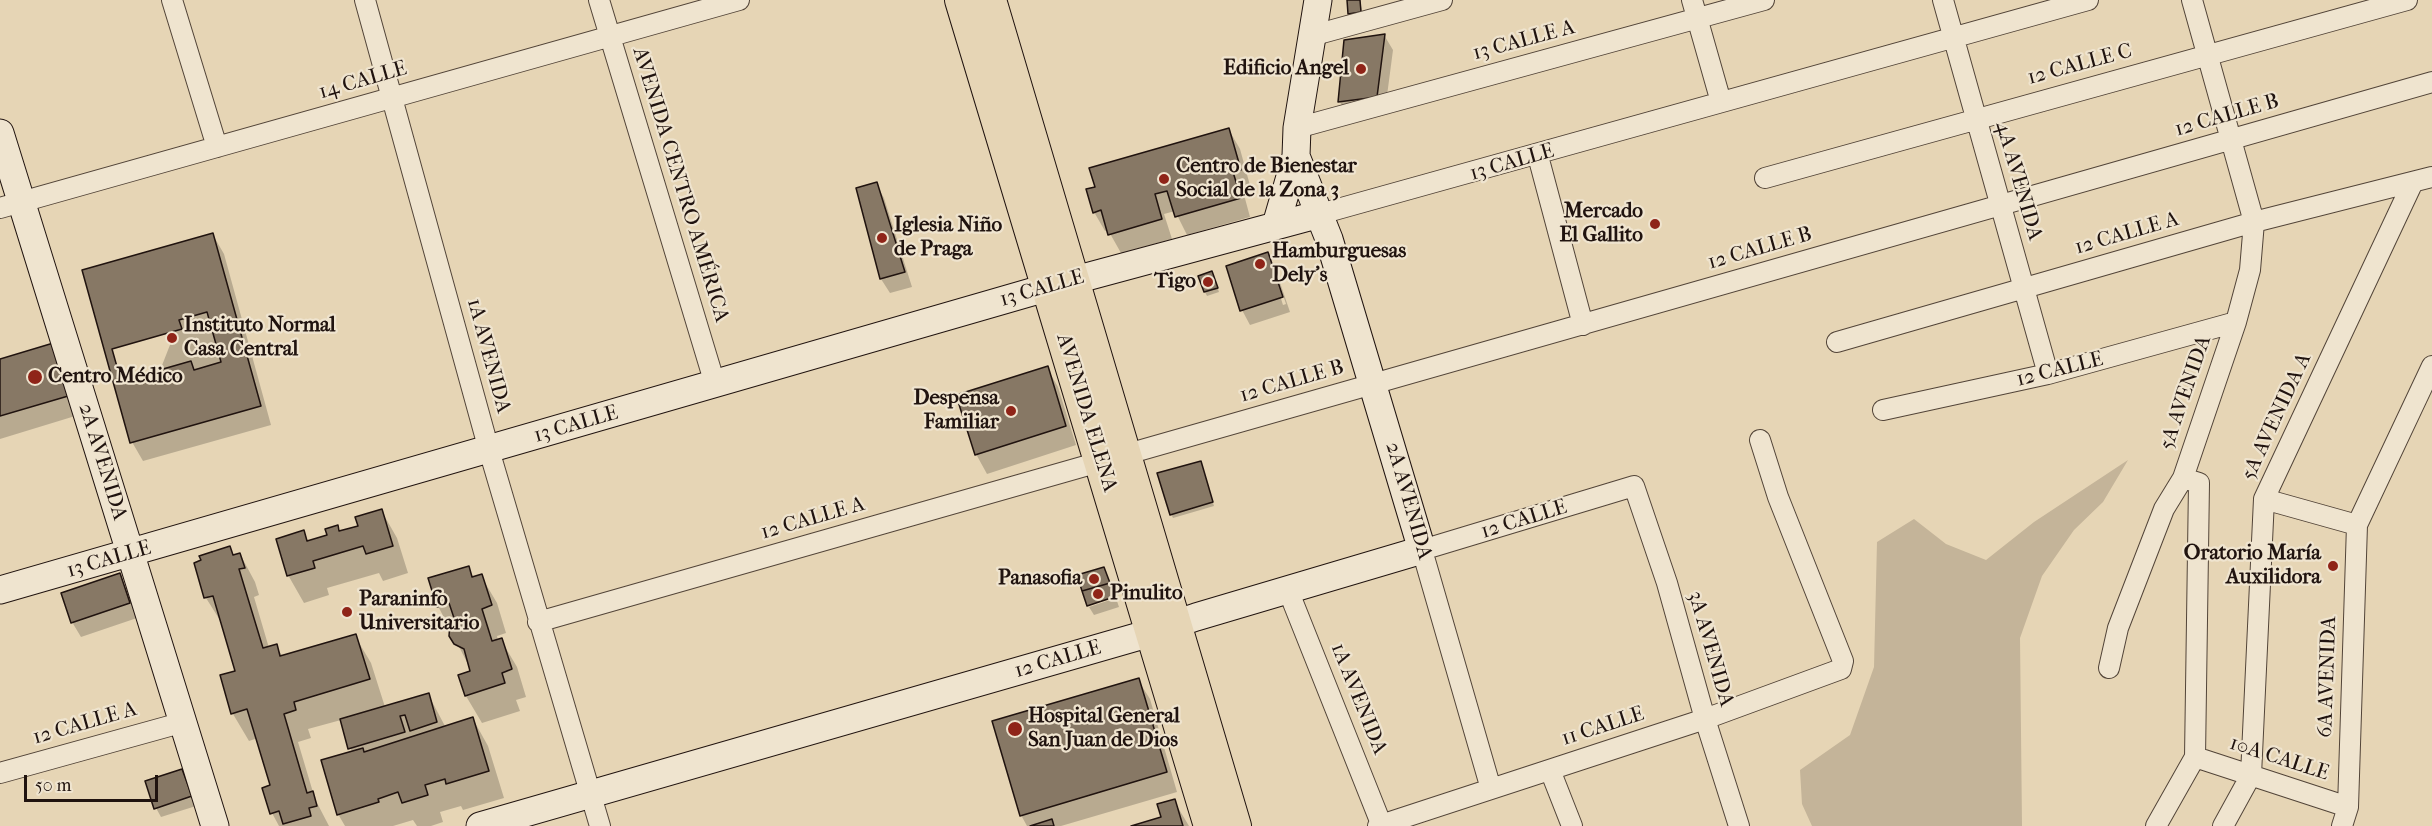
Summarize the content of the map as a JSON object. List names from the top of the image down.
{
  "streets": {
    "main road": ["AVENIDA ELENA"],
    "street": [
      "13 CALLE A",
      "12 CALLE C",
      "14 CALLE",
      "12 CALLE B",
      "13 CALLE",
      "4A AVENIDA",
      "AVENIDA CENTRO AMÉRICA",
      "12 CALLE A",
      "1A AVENIDA",
      "12 CALLE",
      "5A AVENIDA",
      "5A AVENIDA A",
      "2A AVENIDA",
      "3A AVENIDA",
      "6A AVENIDA",
      "11 CALLE",
      "10A CALLE"
    ]
  },
  "crossings": [
    ["12 CALLE C", "4A AVENIDA"],
    ["12 CALLE C", "5A AVENIDA"],
    ["14 CALLE", "AVENIDA CENTRO AMÉRICA"],
    ["14 CALLE", "1A AVENIDA"],
    ["14 CALLE", "2A AVENIDA"],
    ["12 CALLE B", "4A AVENIDA"],
    ["12 CALLE B", "12 CALLE A"],
    ["12 CALLE B", "5A AVENIDA"],
    ["12 CALLE B", "AVENIDA ELENA"],
    ["12 CALLE B", "2A AVENIDA"],
    ["13 CALLE", "4A AVENIDA"],
    ["13 CALLE", "AVENIDA CENTRO AMÉRICA"],
    ["13 CALLE", "1A AVENIDA"],
    ["13 CALLE", "AVENIDA ELENA"],
    ["13 CALLE", "2A AVENIDA"],
    ["4A AVENIDA", "12 CALLE A"],
    ["4A AVENIDA", "12 CALLE"],
    ["12 CALLE A", "1A AVENIDA"],
    ["12 CALLE A", "5A AVENIDA"],
    ["12 CALLE A", "AVENIDA ELENA"],
    ["12 CALLE A", "5A AVENIDA A"],
    ["12 CALLE A", "2A AVENIDA"],
    ["1A AVENIDA", "12 CALLE"],
    ["1A AVENIDA", "11 CALLE"],
    ["12 CALLE", "5A AVENIDA"],
    ["12 CALLE", "AVENIDA ELENA"],
    ["12 CALLE", "2A AVENIDA"],
    ["12 CALLE", "3A AVENIDA"],
    ["5A AVENIDA", "10A CALLE"],
    ["5A AVENIDA A", "10A CALLE"],
    ["2A AVENIDA", "11 CALLE"],
    ["3A AVENIDA", "11 CALLE"],
    ["6A AVENIDA", "10A CALLE"]
  ],
  "places": [
    "Edificio Angel",
    "Centro de Bienestar Social de la Zona 3",
    "Mercado El Gallito",
    "Iglesia Niño de Praga",
    "Hamburguesas Dely's",
    "Tigo",
    "Instituto Normal Casa Central",
    "Centro Médico",
    "Despensa Familiar",
    "Oratorio María Auxilidora",
    "Panasofia",
    "Pinulito",
    "Paraninfo Universitario",
    "Hospital General San Juan de Dios"
  ],
  "scale_bar": "50 m"
}
